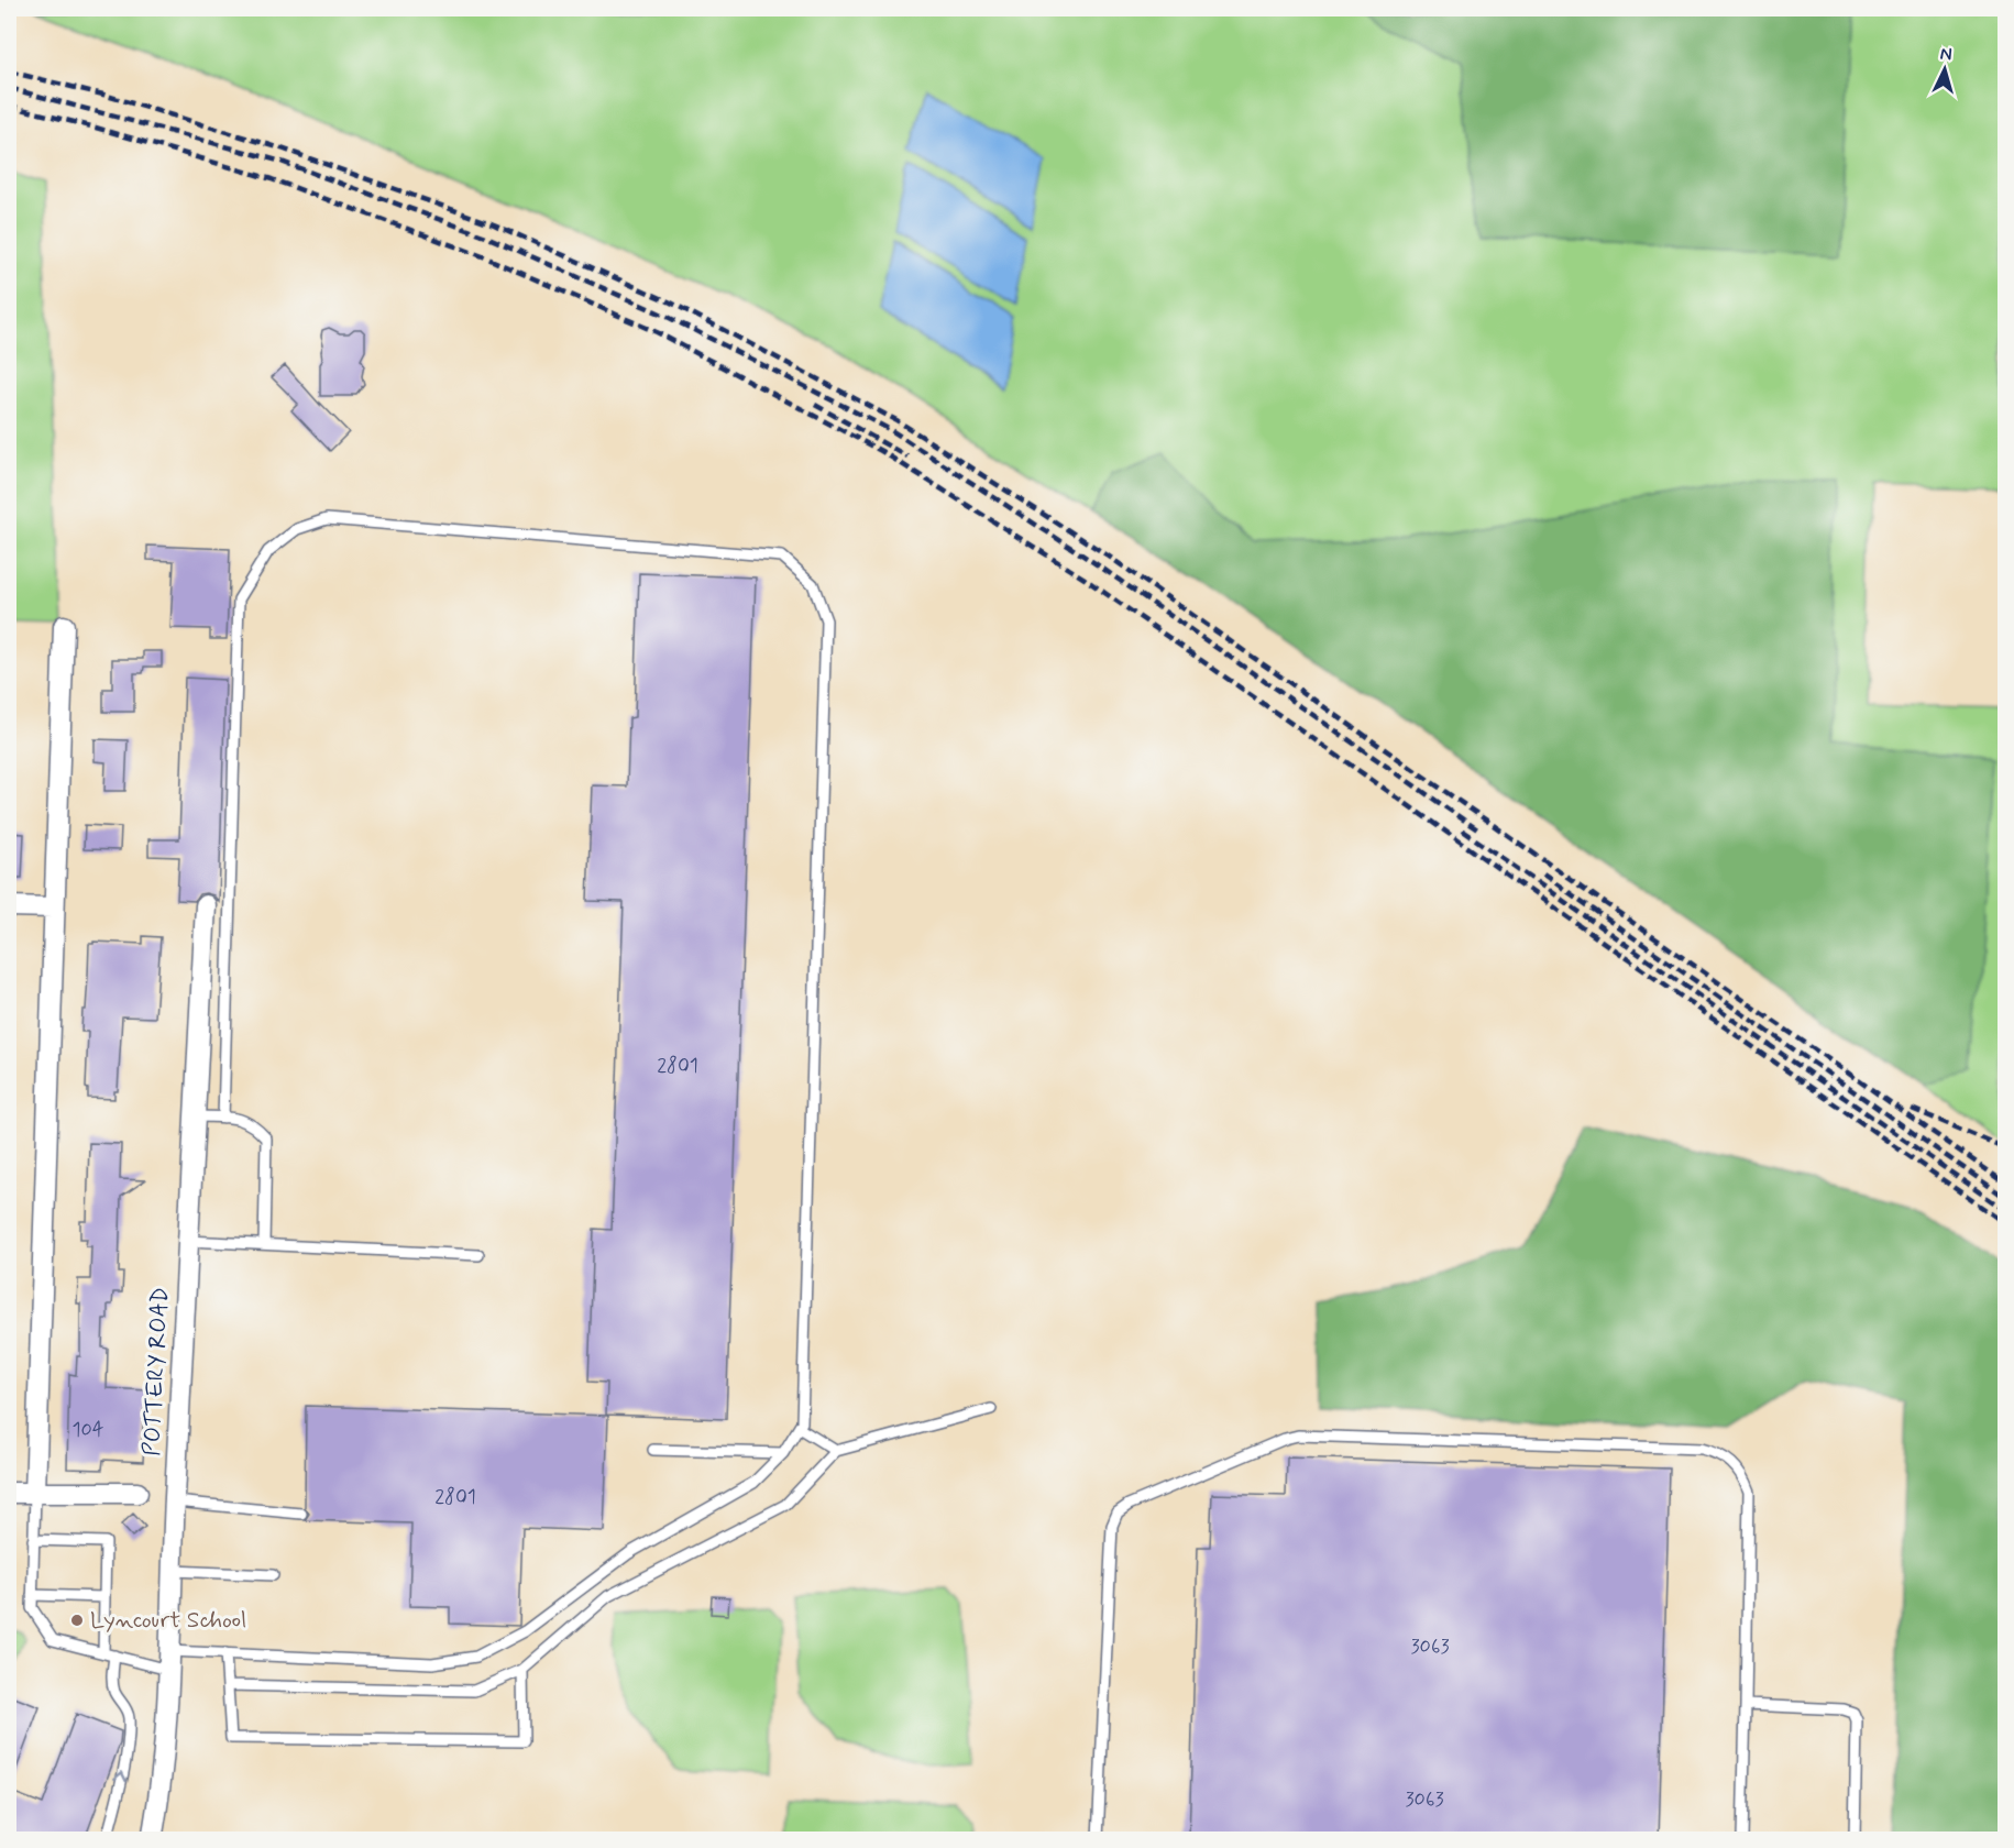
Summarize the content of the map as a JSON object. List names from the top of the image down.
{
  "streets": {
    "street": ["POTTERY ROAD"]
  },
  "places": ["Lyncourt School"],
  "house_numbers": [
    "2801",
    "104",
    "2801",
    "3063",
    "3063"
  ],
  "north": "top"
}
